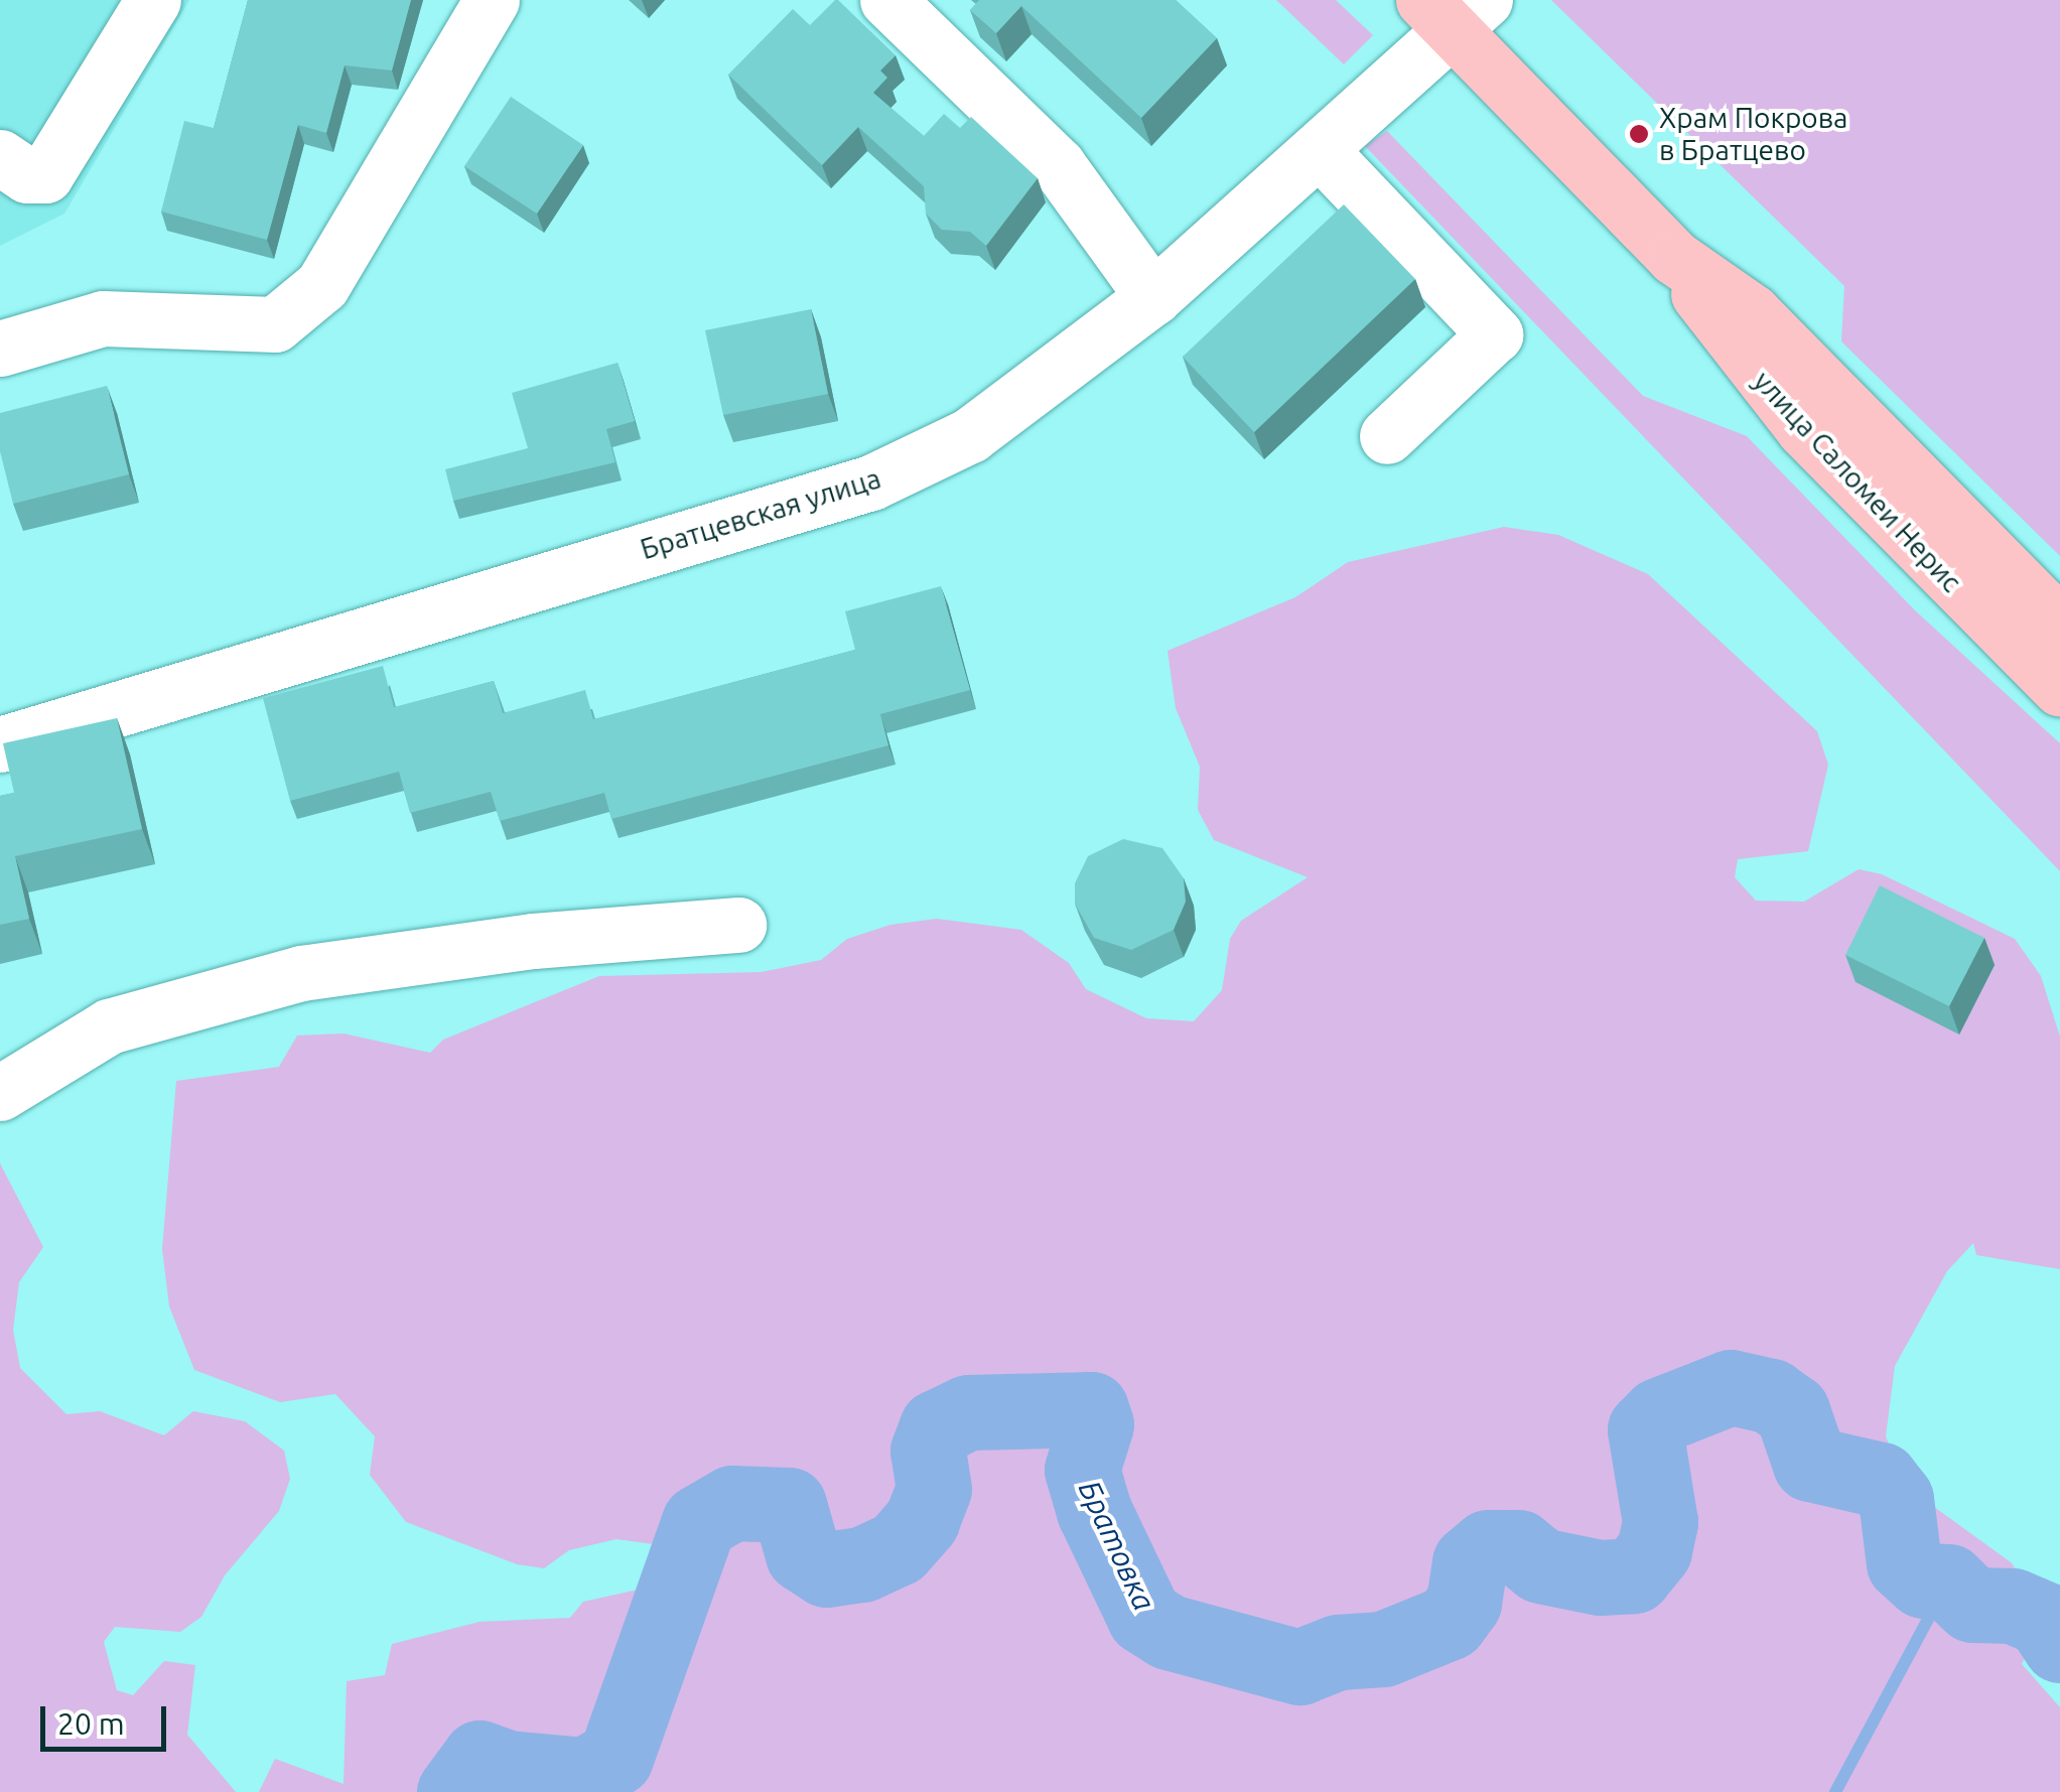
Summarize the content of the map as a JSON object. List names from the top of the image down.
{
  "streets": {
    "main road": ["улица Саломеи Нерис"],
    "street": ["Братцевская улица"]
  },
  "crossings": [
    ["улица Саломеи Нерис", "Братцевская улица"]
  ],
  "water": ["Братовка"],
  "places": ["Храм Покрова в Братцево"],
  "scale_bar": "20 m"
}
